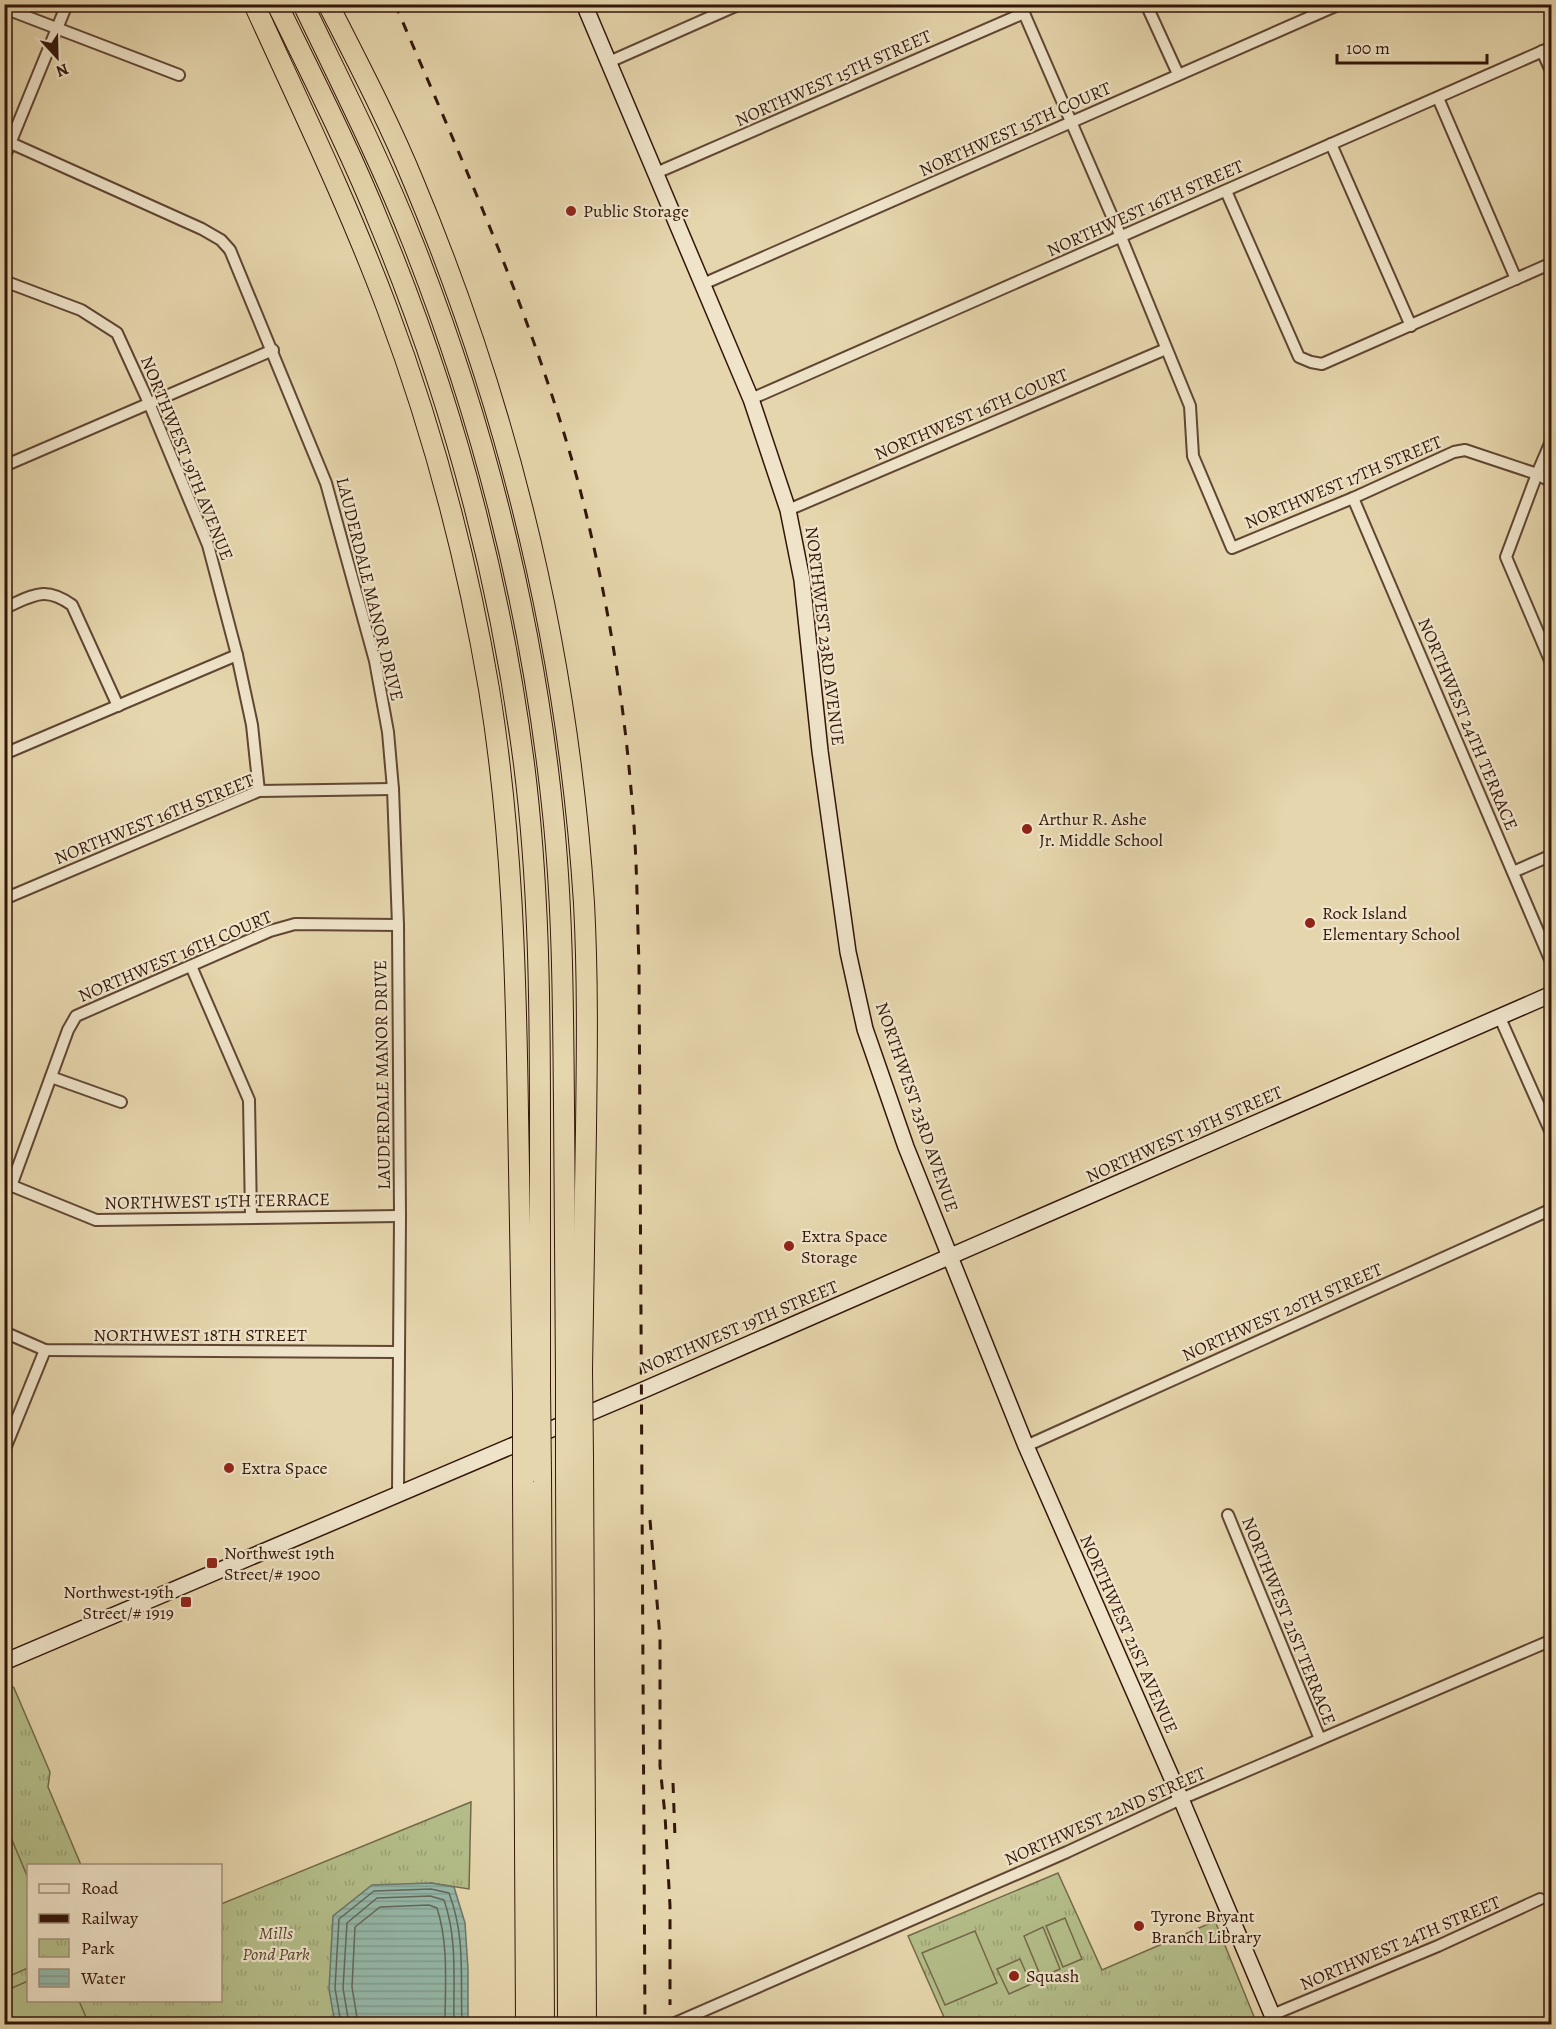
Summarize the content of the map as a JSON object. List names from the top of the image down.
{
  "streets": {
    "street": [
      "NORTHWEST 15TH STREET",
      "NORTHWEST 15TH COURT",
      "NORTHWEST 16TH STREET",
      "NORTHWEST 16TH COURT",
      "NORTHWEST 19TH AVENUE",
      "NORTHWEST 17TH STREET",
      "LAUDERDALE MANOR DRIVE",
      "NORTHWEST 23RD AVENUE",
      "NORTHWEST 24TH TERRACE",
      "NORTHWEST 19TH STREET",
      "NORTHWEST 15TH TERRACE",
      "NORTHWEST 20TH STREET",
      "NORTHWEST 18TH STREET",
      "NORTHWEST 21ST TERRACE",
      "NORTHWEST 21ST AVENUE",
      "NORTHWEST 22ND STREET",
      "NORTHWEST 24TH STREET"
    ]
  },
  "crossings": [
    ["NORTHWEST 15TH STREET", "NORTHWEST 23RD AVENUE"],
    ["NORTHWEST 15TH COURT", "NORTHWEST 23RD AVENUE"],
    ["NORTHWEST 16TH STREET", "NORTHWEST 19TH AVENUE"],
    ["NORTHWEST 16TH STREET", "LAUDERDALE MANOR DRIVE"],
    ["NORTHWEST 16TH STREET", "NORTHWEST 23RD AVENUE"],
    ["NORTHWEST 16TH COURT", "NORTHWEST 17TH STREET"],
    ["NORTHWEST 16TH COURT", "LAUDERDALE MANOR DRIVE"],
    ["NORTHWEST 16TH COURT", "NORTHWEST 23RD AVENUE"],
    ["NORTHWEST 16TH COURT", "NORTHWEST 15TH TERRACE"],
    ["NORTHWEST 17TH STREET", "NORTHWEST 24TH TERRACE"],
    ["LAUDERDALE MANOR DRIVE", "NORTHWEST 19TH STREET"],
    ["LAUDERDALE MANOR DRIVE", "NORTHWEST 15TH TERRACE"],
    ["LAUDERDALE MANOR DRIVE", "NORTHWEST 18TH STREET"],
    ["NORTHWEST 23RD AVENUE", "NORTHWEST 19TH STREET"],
    ["NORTHWEST 23RD AVENUE", "NORTHWEST 21ST AVENUE"],
    ["NORTHWEST 19TH STREET", "NORTHWEST 21ST AVENUE"],
    ["NORTHWEST 20TH STREET", "NORTHWEST 21ST AVENUE"],
    ["NORTHWEST 21ST TERRACE", "NORTHWEST 22ND STREET"],
    ["NORTHWEST 21ST AVENUE", "NORTHWEST 22ND STREET"],
    ["NORTHWEST 21ST AVENUE", "NORTHWEST 24TH STREET"]
  ],
  "parks": ["Mills Pond Park"],
  "places": {
    "other": [
      "Public Storage",
      "Arthur R. Ashe Jr. Middle School",
      "Rock Island Elementary School",
      "Extra Space Storage",
      "Extra Space",
      "Tyrone Bryant Branch Library",
      "Squash"
    ],
    "transit": ["Northwest 19th Street/# 1900", "Northwest 19th Street/# 1919"]
  },
  "legend": [
    "Road",
    "Railway",
    "Park",
    "Water"
  ],
  "scale_bar": "100 m",
  "north": "bottom"
}
